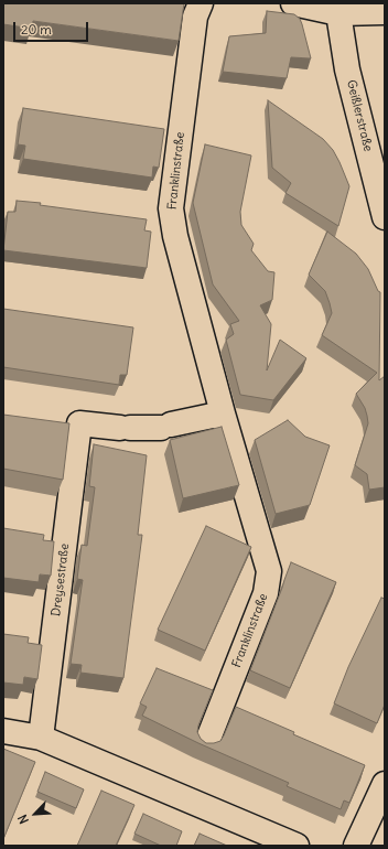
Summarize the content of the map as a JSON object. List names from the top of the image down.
{
  "streets": {
    "street": ["Geißlerstraße", "Franklinstraße", "Dreysestraße"]
  },
  "crossings": [
    ["Franklinstraße", "Dreysestraße"]
  ],
  "scale_bar": "20 m",
  "north": "bottom left"
}
